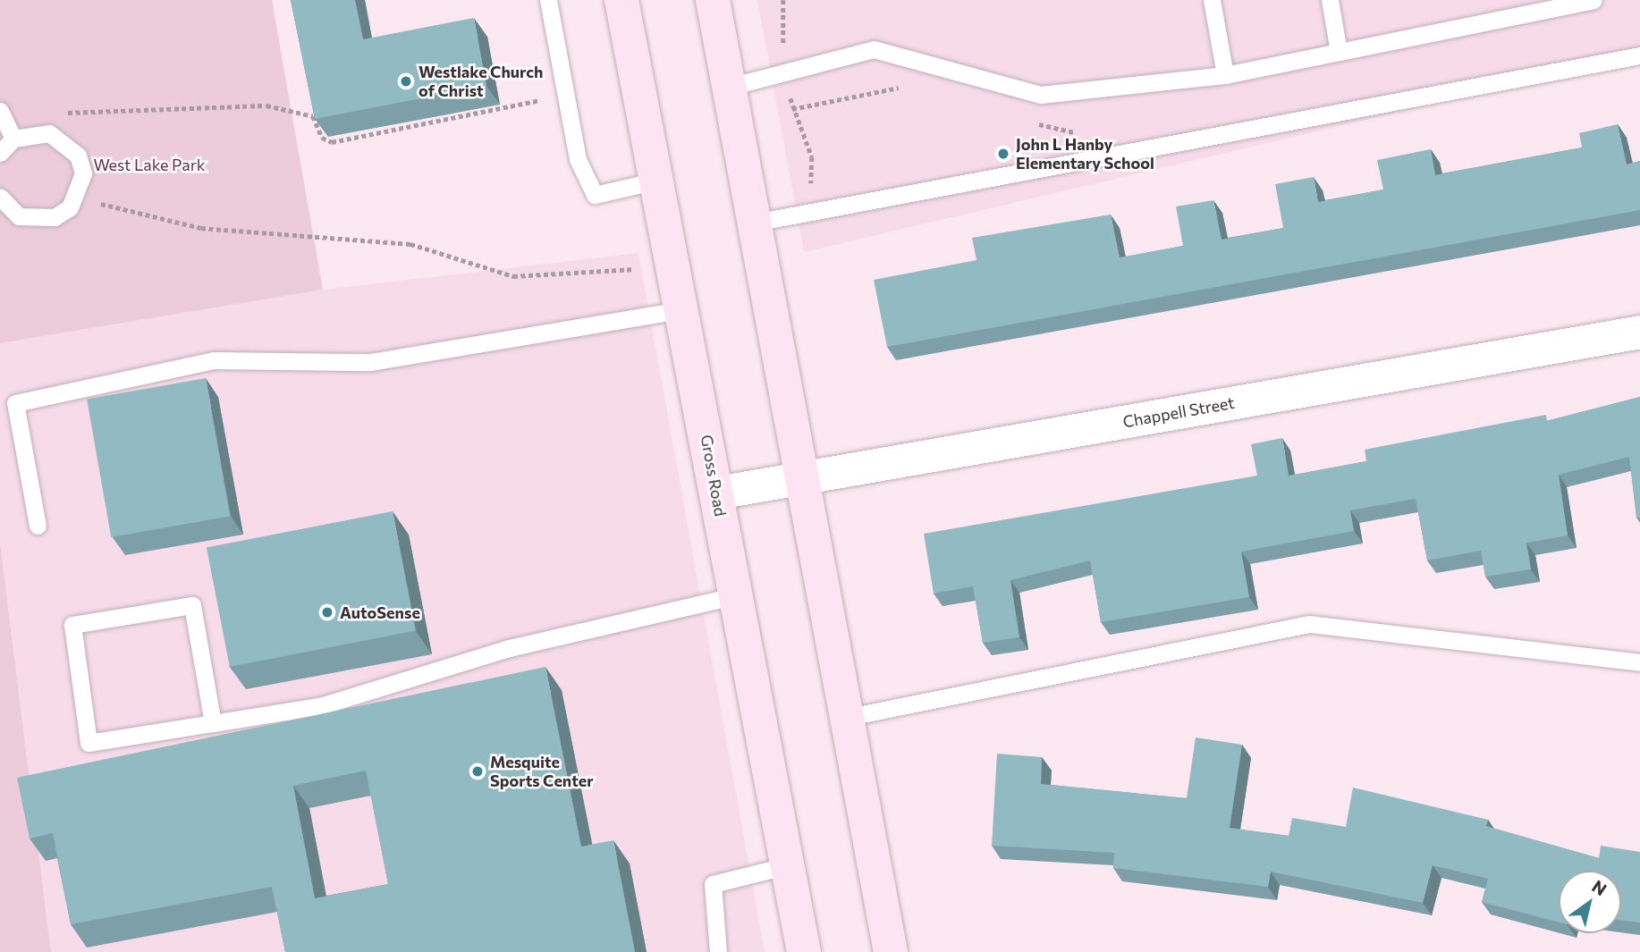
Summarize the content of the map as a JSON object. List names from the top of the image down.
{
  "streets": {
    "main road": ["Gross Road"],
    "street": ["Chappell Street"]
  },
  "crossings": [
    ["Chappell Street", "Gross Road"]
  ],
  "parks": ["West Lake Park"],
  "places": [
    "Westlake Church of Christ",
    "John L Hanby Elementary School",
    "AutoSense",
    "Mesquite Sports Center"
  ],
  "north": "top right"
}
